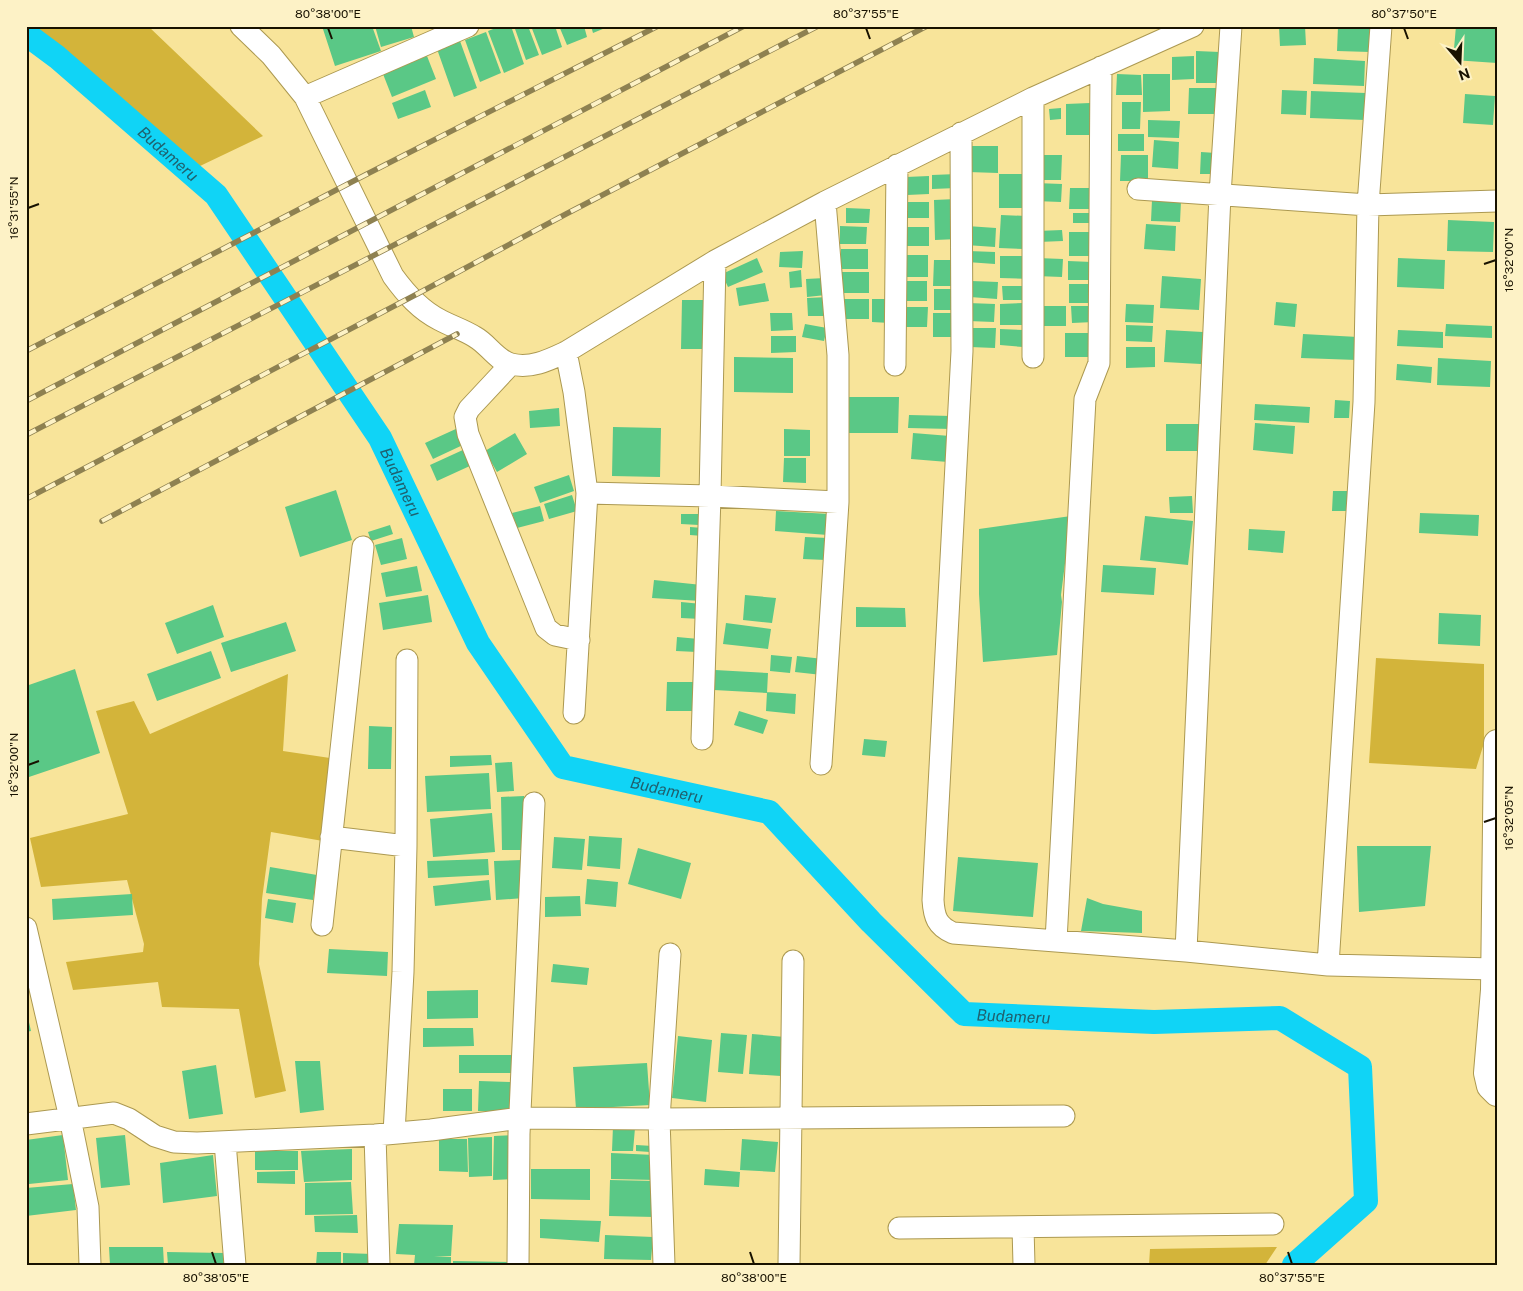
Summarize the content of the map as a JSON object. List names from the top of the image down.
{
  "water": ["Budameru"],
  "north": "bottom",
  "coordinates": [
    "80°38'00\"E",
    "80°37'55\"E",
    "80°37'50\"E",
    "16°31'55\"N",
    "16°32'00\"N",
    "16°32'05\"N",
    "80°38'05\"E"
  ]
}
